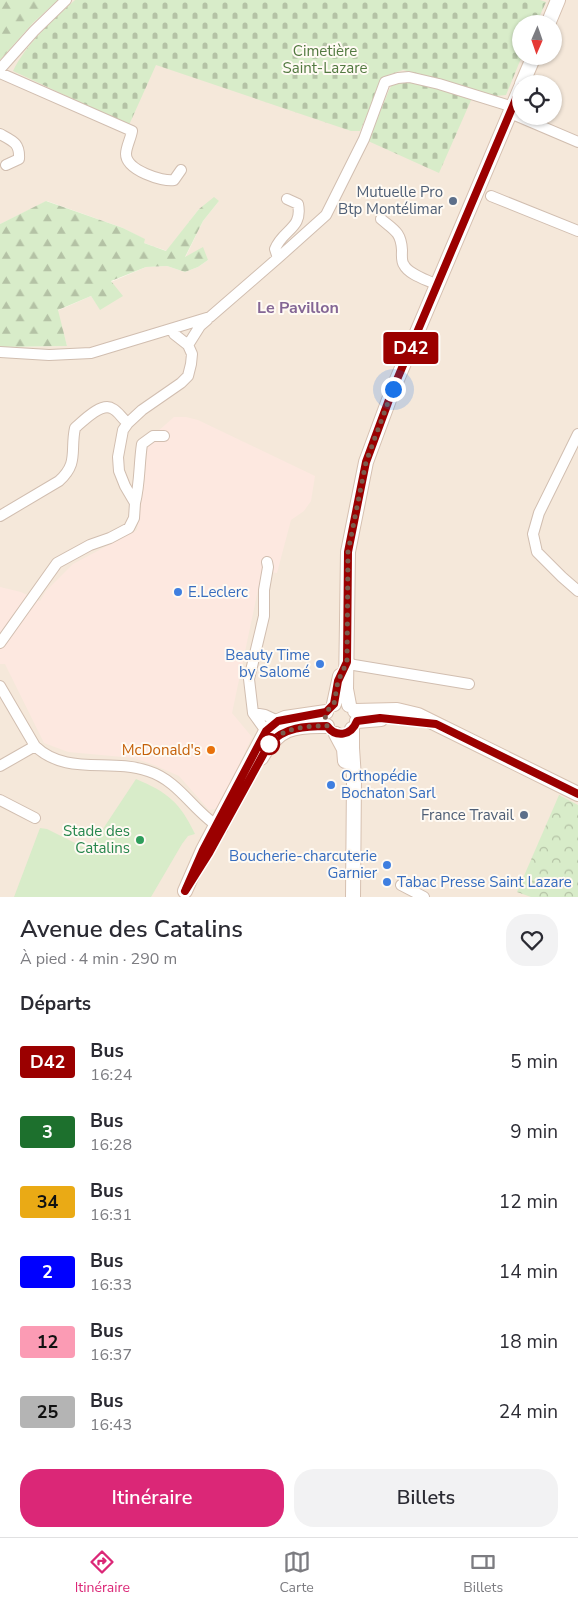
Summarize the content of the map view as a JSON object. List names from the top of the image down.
{
  "districts": ["Le Pavillon"],
  "parks": ["Cimetière Saint-Lazare"],
  "places": [
    "Mutuelle Pro Btp Montélimar",
    "E.Leclerc",
    "Beauty Time by Salomé",
    "McDonald's",
    "Orthopédie Bochaton Sarl",
    "France Travail",
    "Stade des Catalins",
    "Boucherie-charcuterie Garnier",
    "Tabac Presse Saint Lazare"
  ],
  "lines": ["bus line D42"],
  "north": "bottom",
  "page": {
    "on_map": "D42",
    "heading": [
      ["Avenue des Catalins", "À pied · 4 min · 290 m"],
      "Départs"
    ],
    "list": [
      {
        "mark": "D42",
        "name": "Bus",
        "note": "16:24",
        "value": "5 min"
      },
      {
        "mark": "3",
        "name": "Bus",
        "note": "16:28",
        "value": "9 min"
      },
      {
        "mark": "34",
        "name": "Bus",
        "note": "16:31",
        "value": "12 min"
      },
      {
        "mark": "2",
        "name": "Bus",
        "note": "16:33",
        "value": "14 min"
      },
      {
        "mark": "12",
        "name": "Bus",
        "note": "16:37",
        "value": "18 min"
      },
      {
        "mark": "25",
        "name": "Bus",
        "note": "16:43",
        "value": "24 min"
      }
    ],
    "buttons": ["Itinéraire", "Billets"],
    "tabs": ["Itinéraire", "Carte", "Billets"]
  }
}
